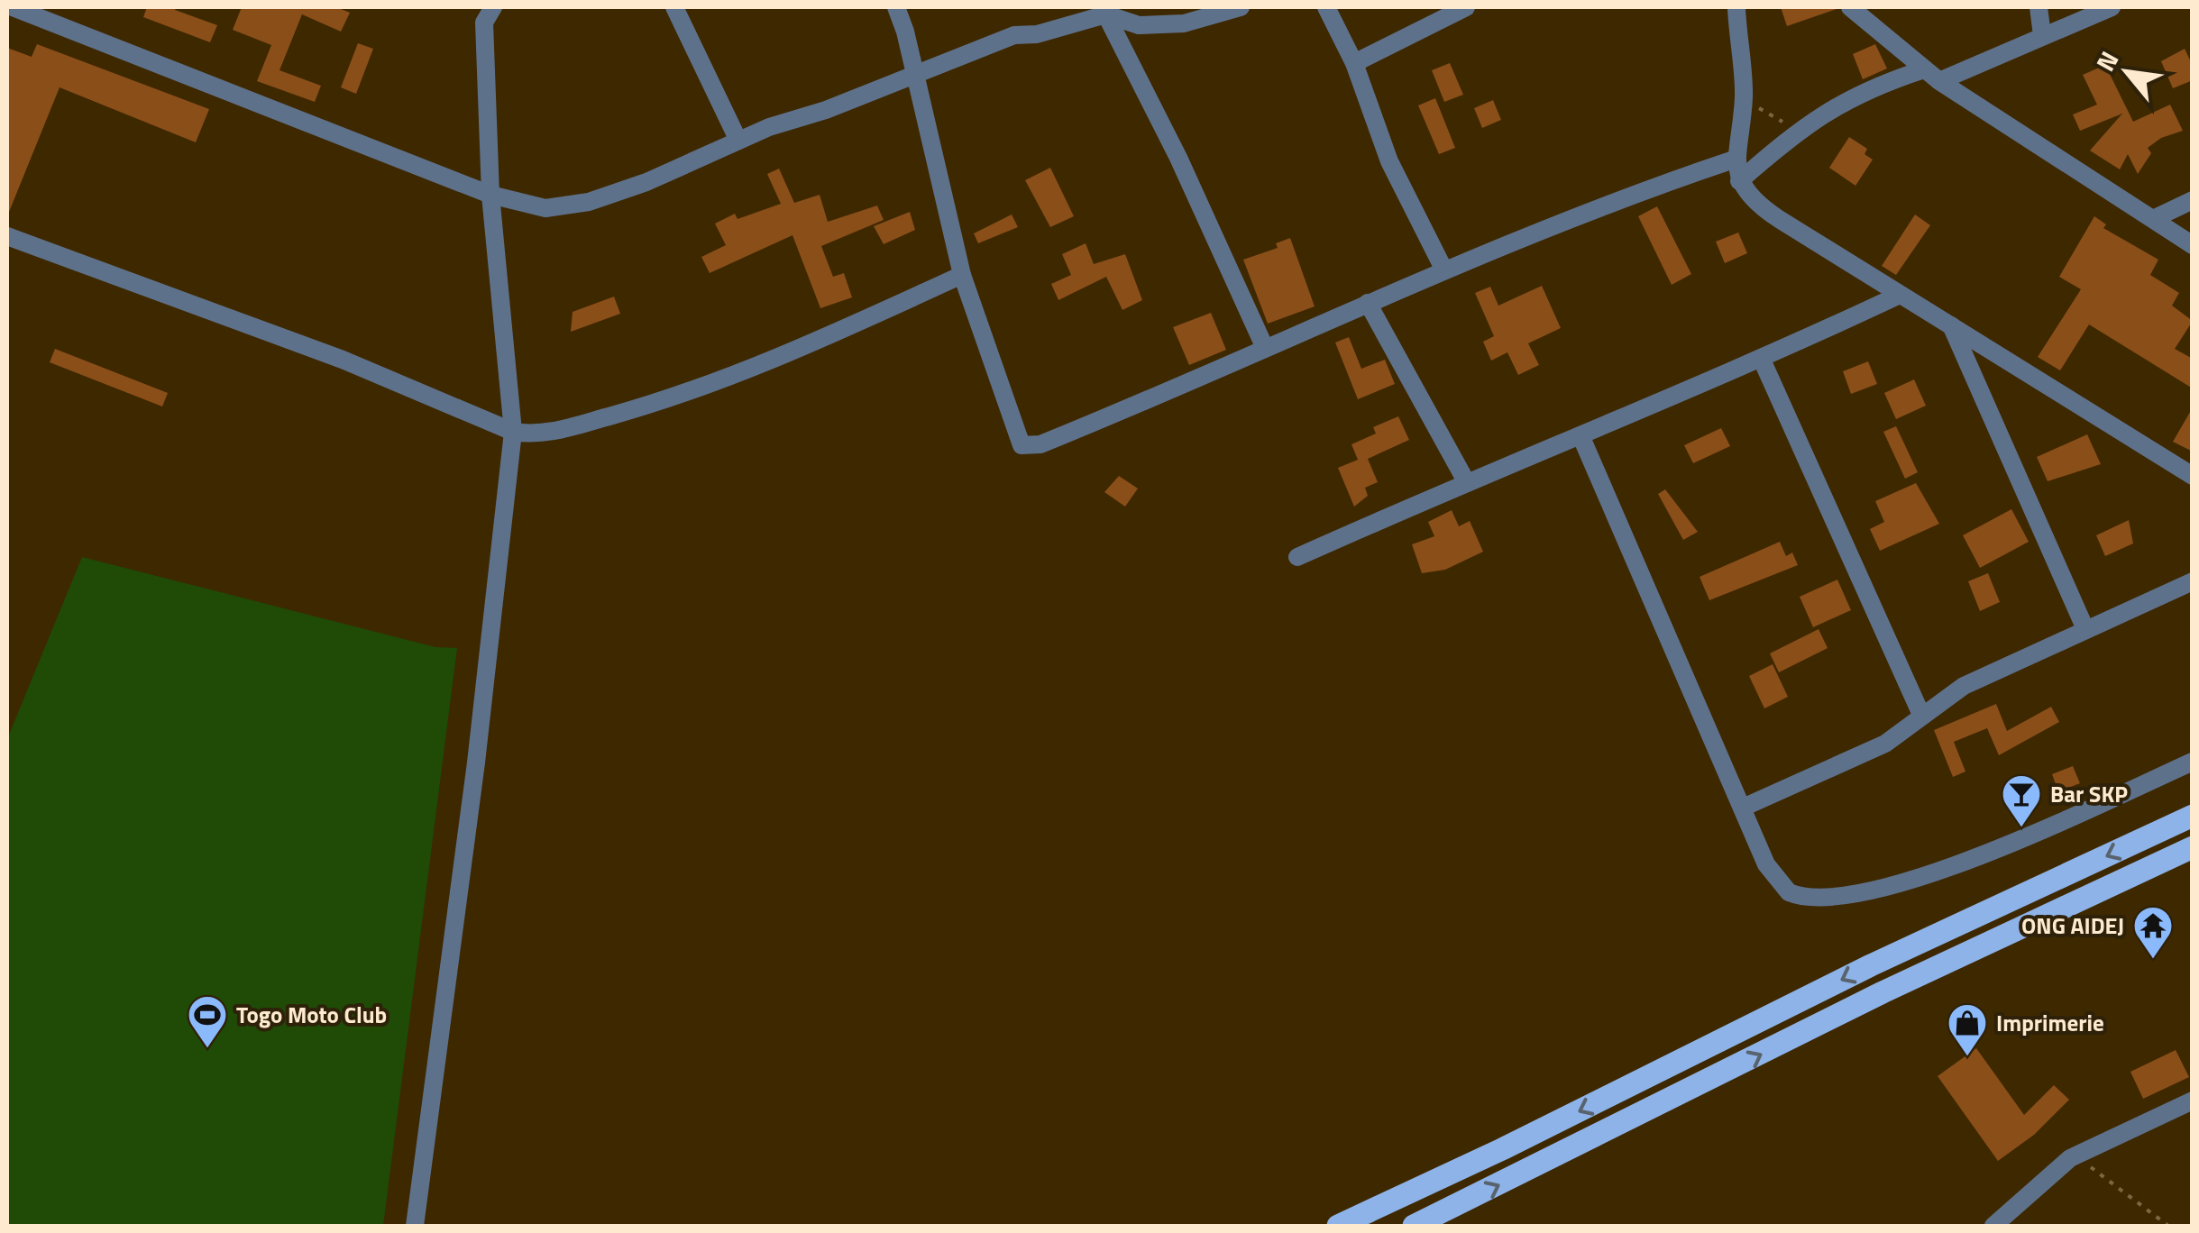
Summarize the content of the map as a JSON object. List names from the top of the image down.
{
  "places": {
    "bar": ["Bar SKP"],
    "temple": ["ONG AIDEJ"],
    "sports": ["Togo Moto Club"],
    "shop": ["Imprimerie"]
  },
  "north": "top left"
}
